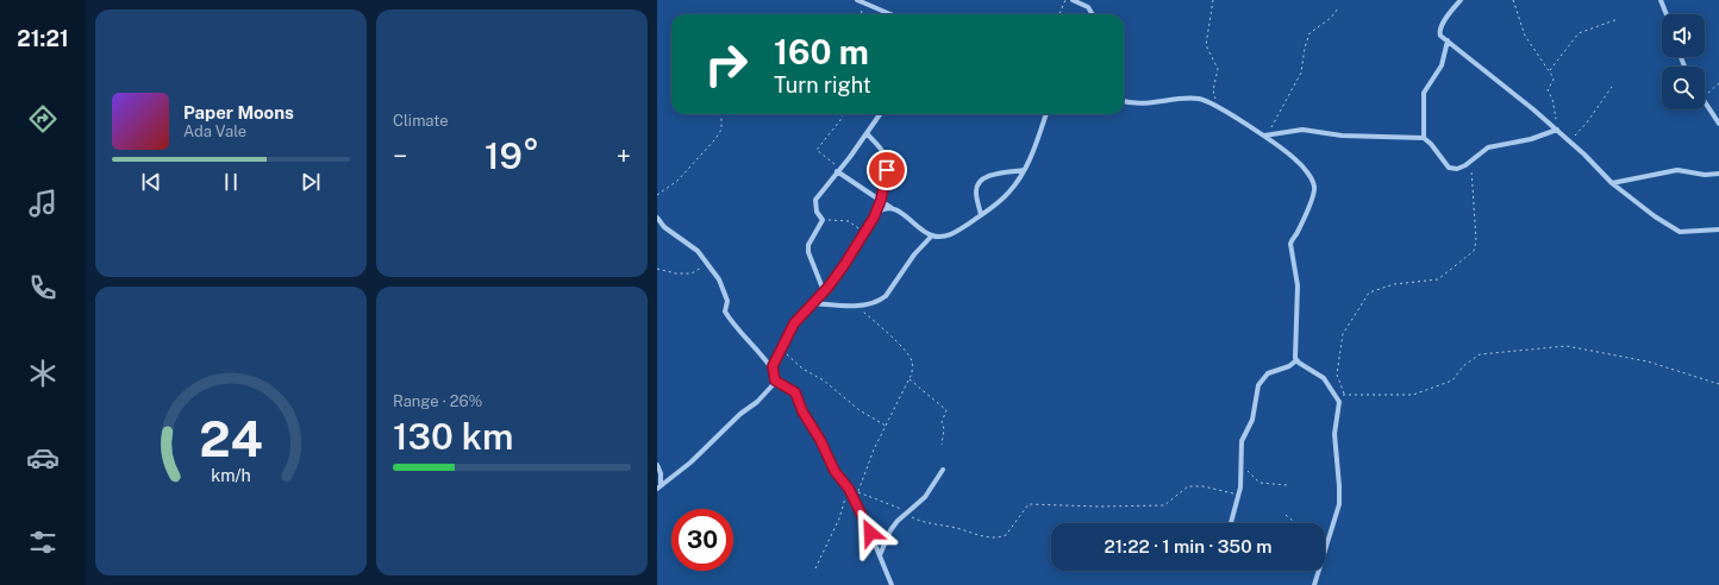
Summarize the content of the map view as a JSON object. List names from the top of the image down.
{
  "page": {
    "tabs": "21:21",
    "tile": [
      "Climate",
      ["Range · 26%", "130 km"]
    ],
    "turn": ["160 m", "Turn right"],
    "song": ["Paper Moons", "Ada Vale"],
    "heat": ["−", "19°", "+"],
    "limit": "30",
    "trip": "21:22 · 1 min · 350 m",
    "gauge": ["24", "km/h"]
  }
}
